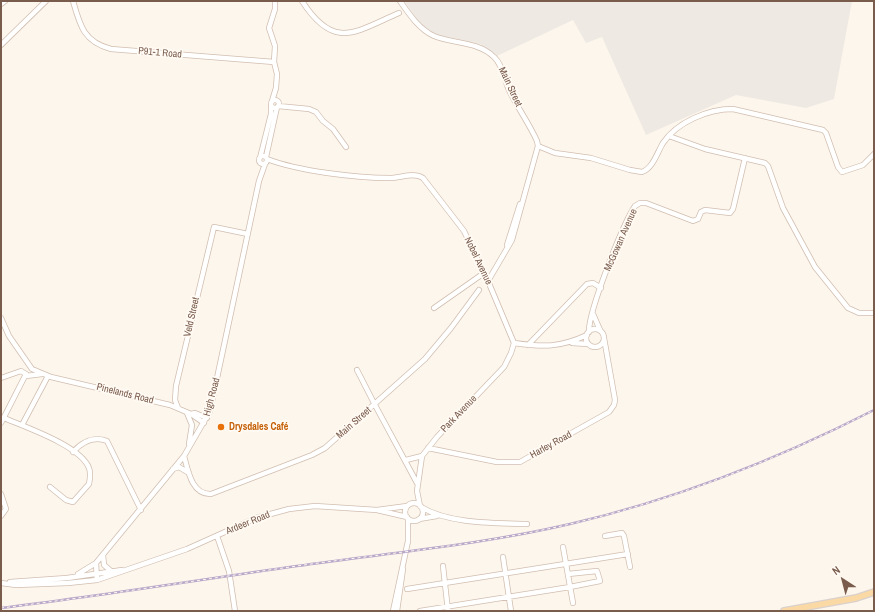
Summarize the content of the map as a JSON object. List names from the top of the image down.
{
  "streets": {
    "street": [
      "P91-1 Road",
      "Main Street",
      "McGowan Avenue",
      "Nobel Avenue",
      "Veld Street",
      "Pinelands Road",
      "High Road",
      "Park Avenue",
      "Harley Road",
      "Ardeer Road"
    ]
  },
  "crossings": [
    ["P91-1 Road", "High Road"],
    ["McGowan Avenue", "Harley Road"],
    ["Nobel Avenue", "High Road"],
    ["Nobel Avenue", "Park Avenue"],
    ["Veld Street", "Pinelands Road"],
    ["Veld Street", "High Road"],
    ["Pinelands Road", "High Road"],
    ["High Road", "Ardeer Road"],
    ["Park Avenue", "Harley Road"],
    ["Park Avenue", "Ardeer Road"]
  ],
  "places": ["Drysdales Café"],
  "north": "top left"
}
